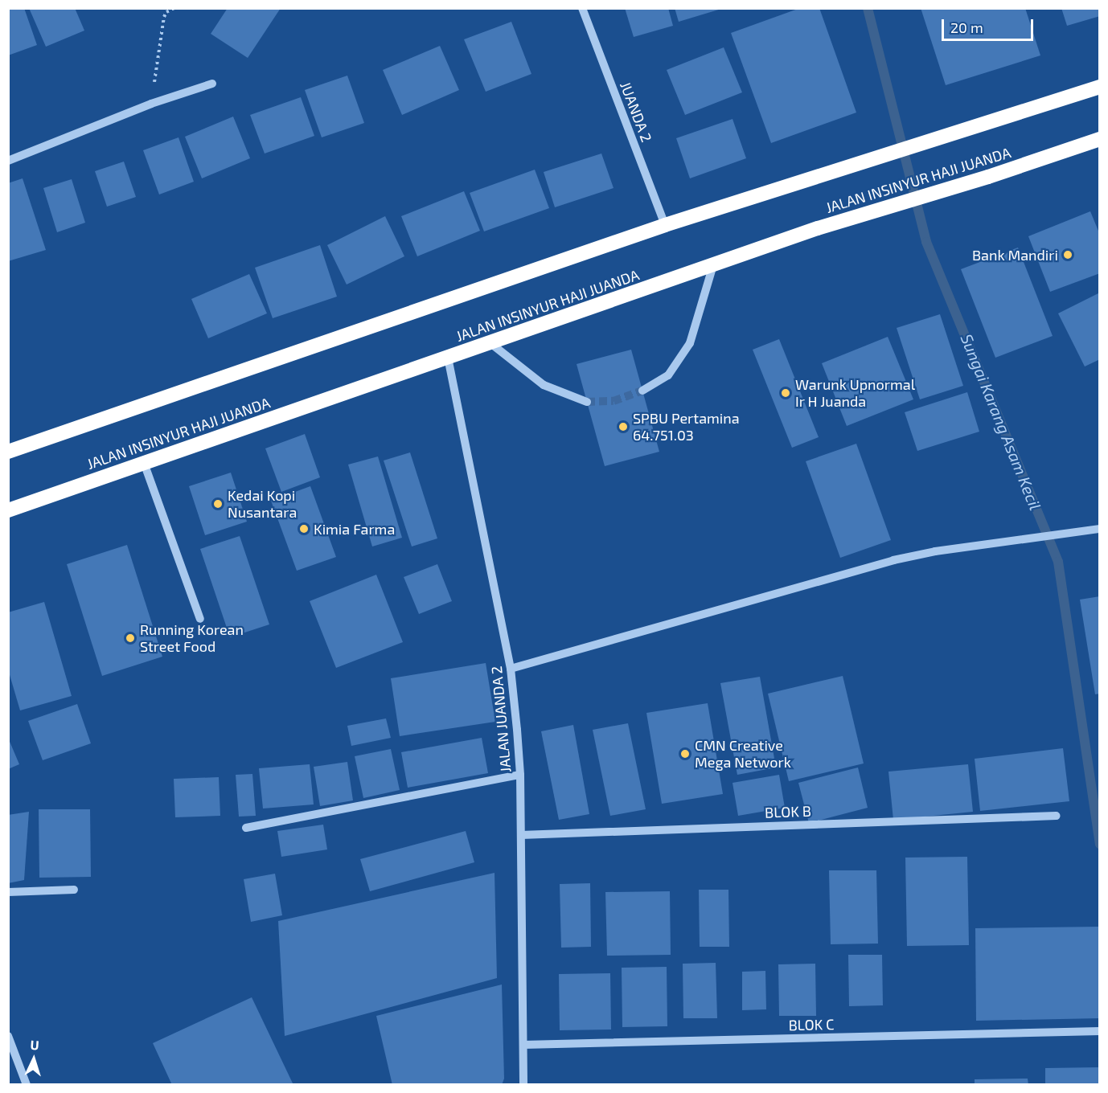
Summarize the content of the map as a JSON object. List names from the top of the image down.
{
  "streets": {
    "highway": ["JALAN INSINYUR HAJI JUANDA"],
    "street": [
      "JUANDA 2",
      "JALAN JUANDA 2",
      "BLOK B",
      "BLOK C"
    ]
  },
  "crossings": [
    ["JALAN INSINYUR HAJI JUANDA", "JALAN JUANDA 2"],
    ["JALAN JUANDA 2", "BLOK B"],
    ["JALAN JUANDA 2", "BLOK C"]
  ],
  "water": ["Sungai Karang Asam Kecil"],
  "places": [
    "Bank Mandiri",
    "Warunk Upnormal Ir H Juanda",
    "SPBU Pertamina 64.751.03",
    "Kedai Kopi Nusantara",
    "Kimia Farma",
    "Running Korean Street Food",
    "CMN Creative Mega Network"
  ],
  "scale_bar": "20 m",
  "north": "top"
}
